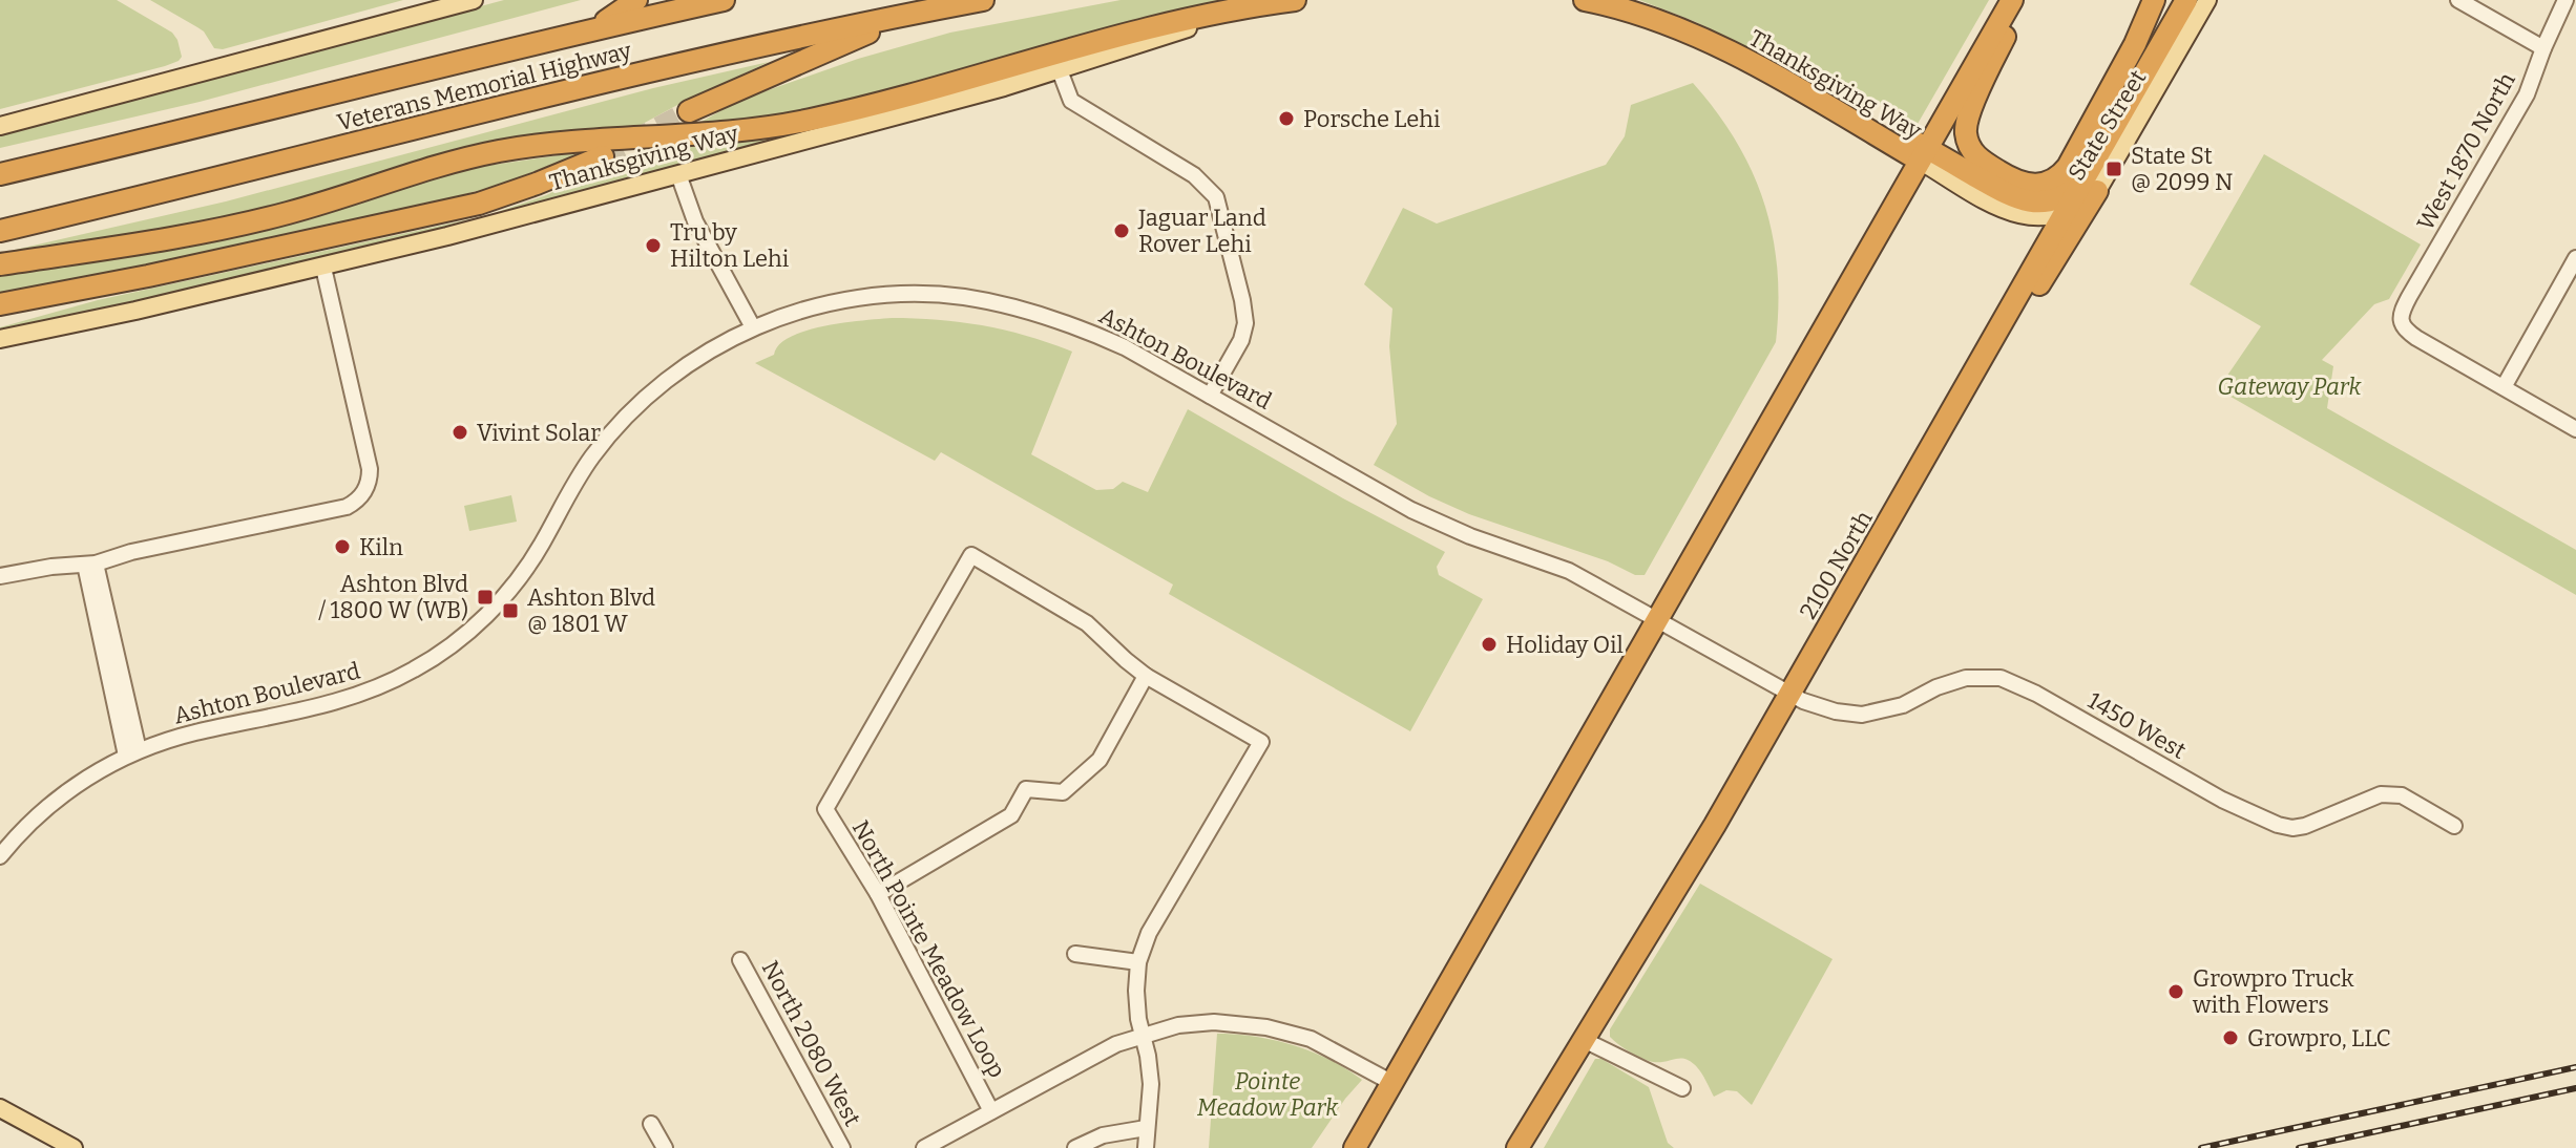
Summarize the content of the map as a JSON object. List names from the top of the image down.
{
  "streets": {
    "highway": ["Thanksgiving Way", "Veterans Memorial Highway", "2100 North"],
    "main road": ["State Street"],
    "street": [
      "West 1870 North",
      "Ashton Boulevard",
      "1450 West",
      "North Pointe Meadow Loop",
      "North 2080 West"
    ]
  },
  "crossings": [
    ["Thanksgiving Way", "State Street"],
    ["Thanksgiving Way", "2100 North"],
    ["State Street", "2100 North"],
    ["Ashton Boulevard", "2100 North"],
    ["Ashton Boulevard", "1450 West"],
    ["2100 North", "1450 West"]
  ],
  "parks": ["Gateway Park", "Pointe Meadow Park"],
  "places": {
    "other": [
      "Porsche Lehi",
      "Jaguar Land Rover Lehi",
      "Tru by Hilton Lehi",
      "Vivint Solar",
      "Kiln",
      "Holiday Oil",
      "Growpro Truck with Flowers",
      "Growpro, LLC"
    ],
    "transit": ["State St @ 2099 N", "Ashton Blvd / 1800 W (WB)", "Ashton Blvd @ 1801 W"]
  }
}
